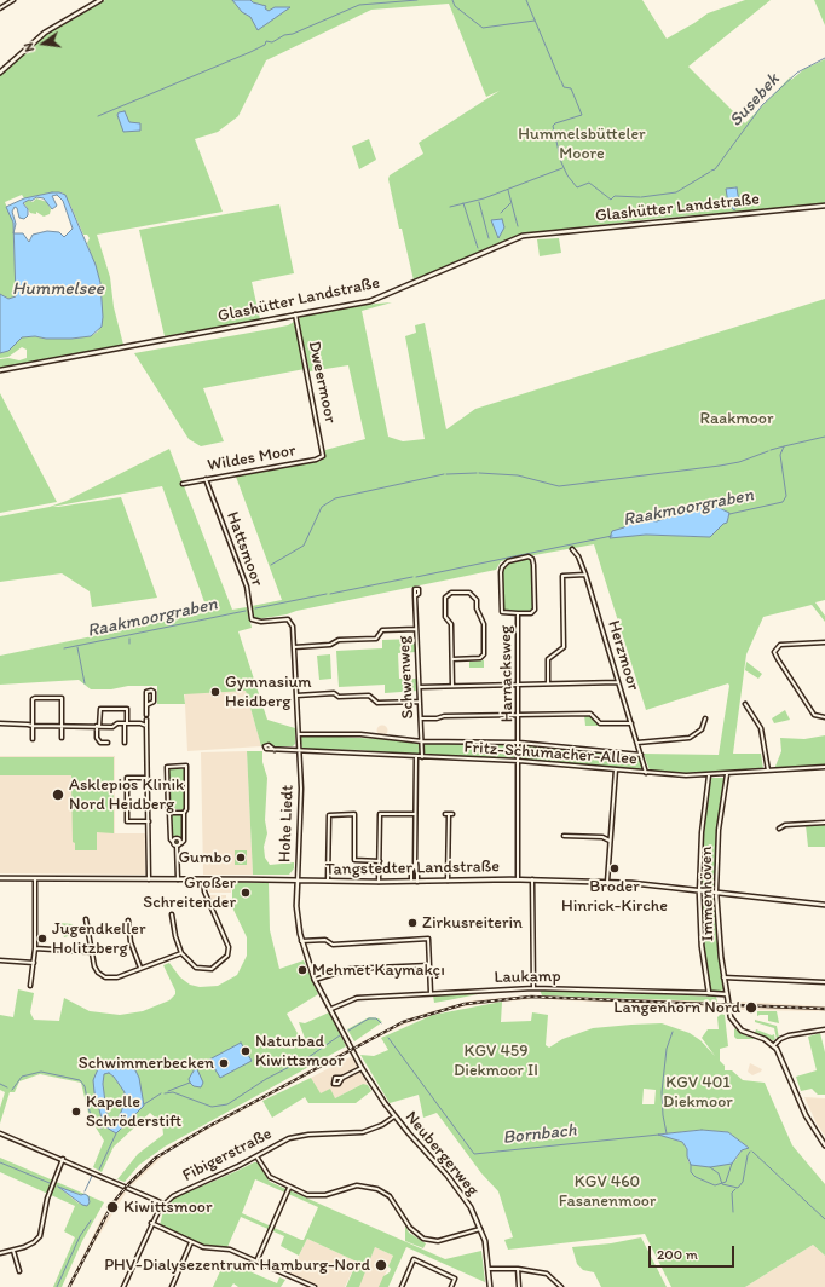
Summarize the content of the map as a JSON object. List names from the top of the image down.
{
  "streets": {
    "street": [
      "Glashütter Landstraße",
      "Dweermoor",
      "Wildes Moor",
      "Hattsmoor",
      "Herzmoor",
      "Harnacksweg",
      "Schwenweg",
      "Fritz-Schumacher-Allee",
      "Hohe Liedt",
      "Tangstedter Landstraße",
      "Immenhöven",
      "Laukamp",
      "Neubergerweg",
      "Fibigerstraße"
    ]
  },
  "crossings": [
    ["Glashütter Landstraße", "Dweermoor"],
    ["Dweermoor", "Wildes Moor"],
    ["Wildes Moor", "Hattsmoor"],
    ["Hattsmoor", "Hohe Liedt"],
    ["Herzmoor", "Fritz-Schumacher-Allee"],
    ["Harnacksweg", "Fritz-Schumacher-Allee"],
    ["Harnacksweg", "Tangstedter Landstraße"],
    ["Schwenweg", "Fritz-Schumacher-Allee"],
    ["Fritz-Schumacher-Allee", "Hohe Liedt"],
    ["Fritz-Schumacher-Allee", "Immenhöven"],
    ["Hohe Liedt", "Tangstedter Landstraße"],
    ["Hohe Liedt", "Laukamp"],
    ["Hohe Liedt", "Neubergerweg"],
    ["Tangstedter Landstraße", "Immenhöven"],
    ["Immenhöven", "Laukamp"],
    ["Neubergerweg", "Fibigerstraße"]
  ],
  "water": [
    "Susebek",
    "Hummelsee",
    "Raakmoorgraben",
    "Bornbach"
  ],
  "parks": [
    "Hummelsbütteler Moore",
    "Raakmoor",
    "KGV 459 Diekmoor II",
    "KGV 401 Diekmoor",
    "KGV 460 Fasanenmoor"
  ],
  "places": [
    "Gymnasium Heidberg",
    "Asklepios Klinik Nord Heidberg",
    "Gumbo",
    "Broder Hinrick-Kirche",
    "Großer Schreitender",
    "Zirkusreiterin",
    "Jugendkeller Holitzberg",
    "Mehmet Kaymakçı",
    "Langenhorn Nord",
    "Naturbad Kiwittsmoor",
    "Schwimmerbecken",
    "Kapelle Schröderstift",
    "Kiwittsmoor",
    "PHV-Dialysezentrum Hamburg-Nord"
  ],
  "scale_bar": "200 m",
  "north": "left"
}
